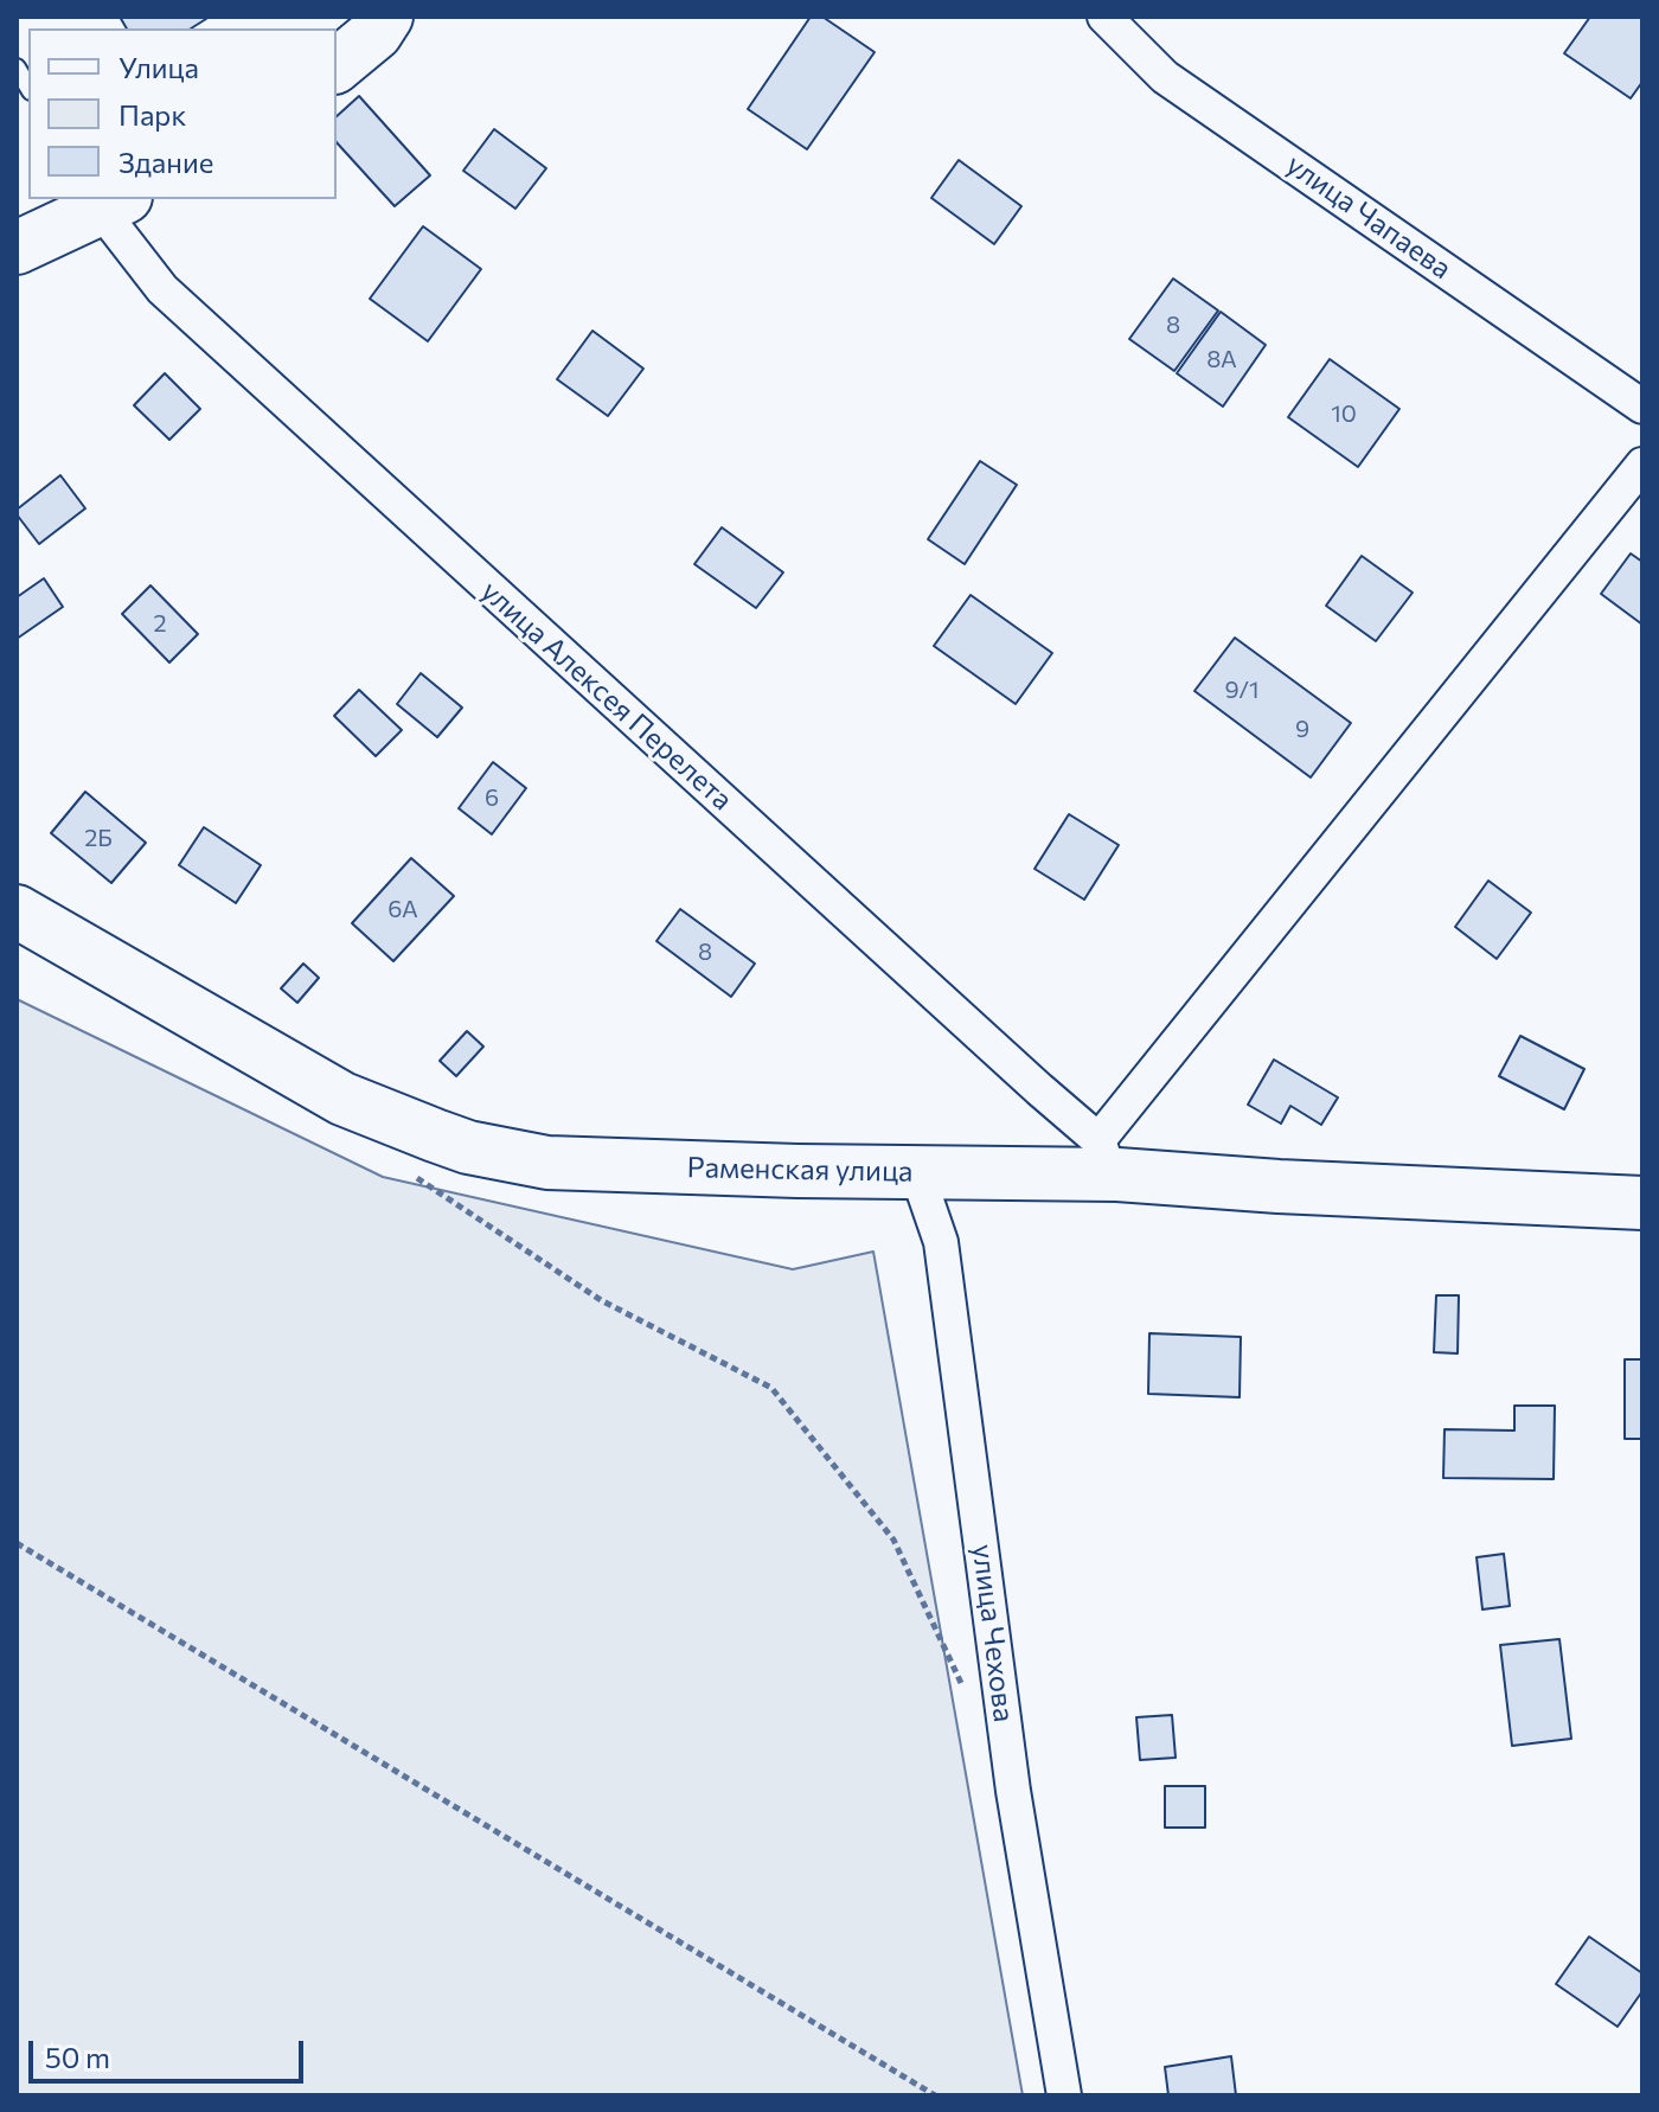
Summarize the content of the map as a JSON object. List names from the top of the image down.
{
  "streets": {
    "main road": ["Раменская улица"],
    "street": ["улица Чапаева", "улица Алексея Перелета", "улица Чехова"]
  },
  "crossings": [
    ["улица Алексея Перелета", "Раменская улица"],
    ["Раменская улица", "улица Чехова"]
  ],
  "house_numbers": [
    "8",
    "8А",
    "10",
    "2",
    "9/1",
    "9",
    "6",
    "2Б",
    "6А",
    "8"
  ],
  "legend": ["Улица", "Парк", "Здание"],
  "scale_bar": "50 m"
}
